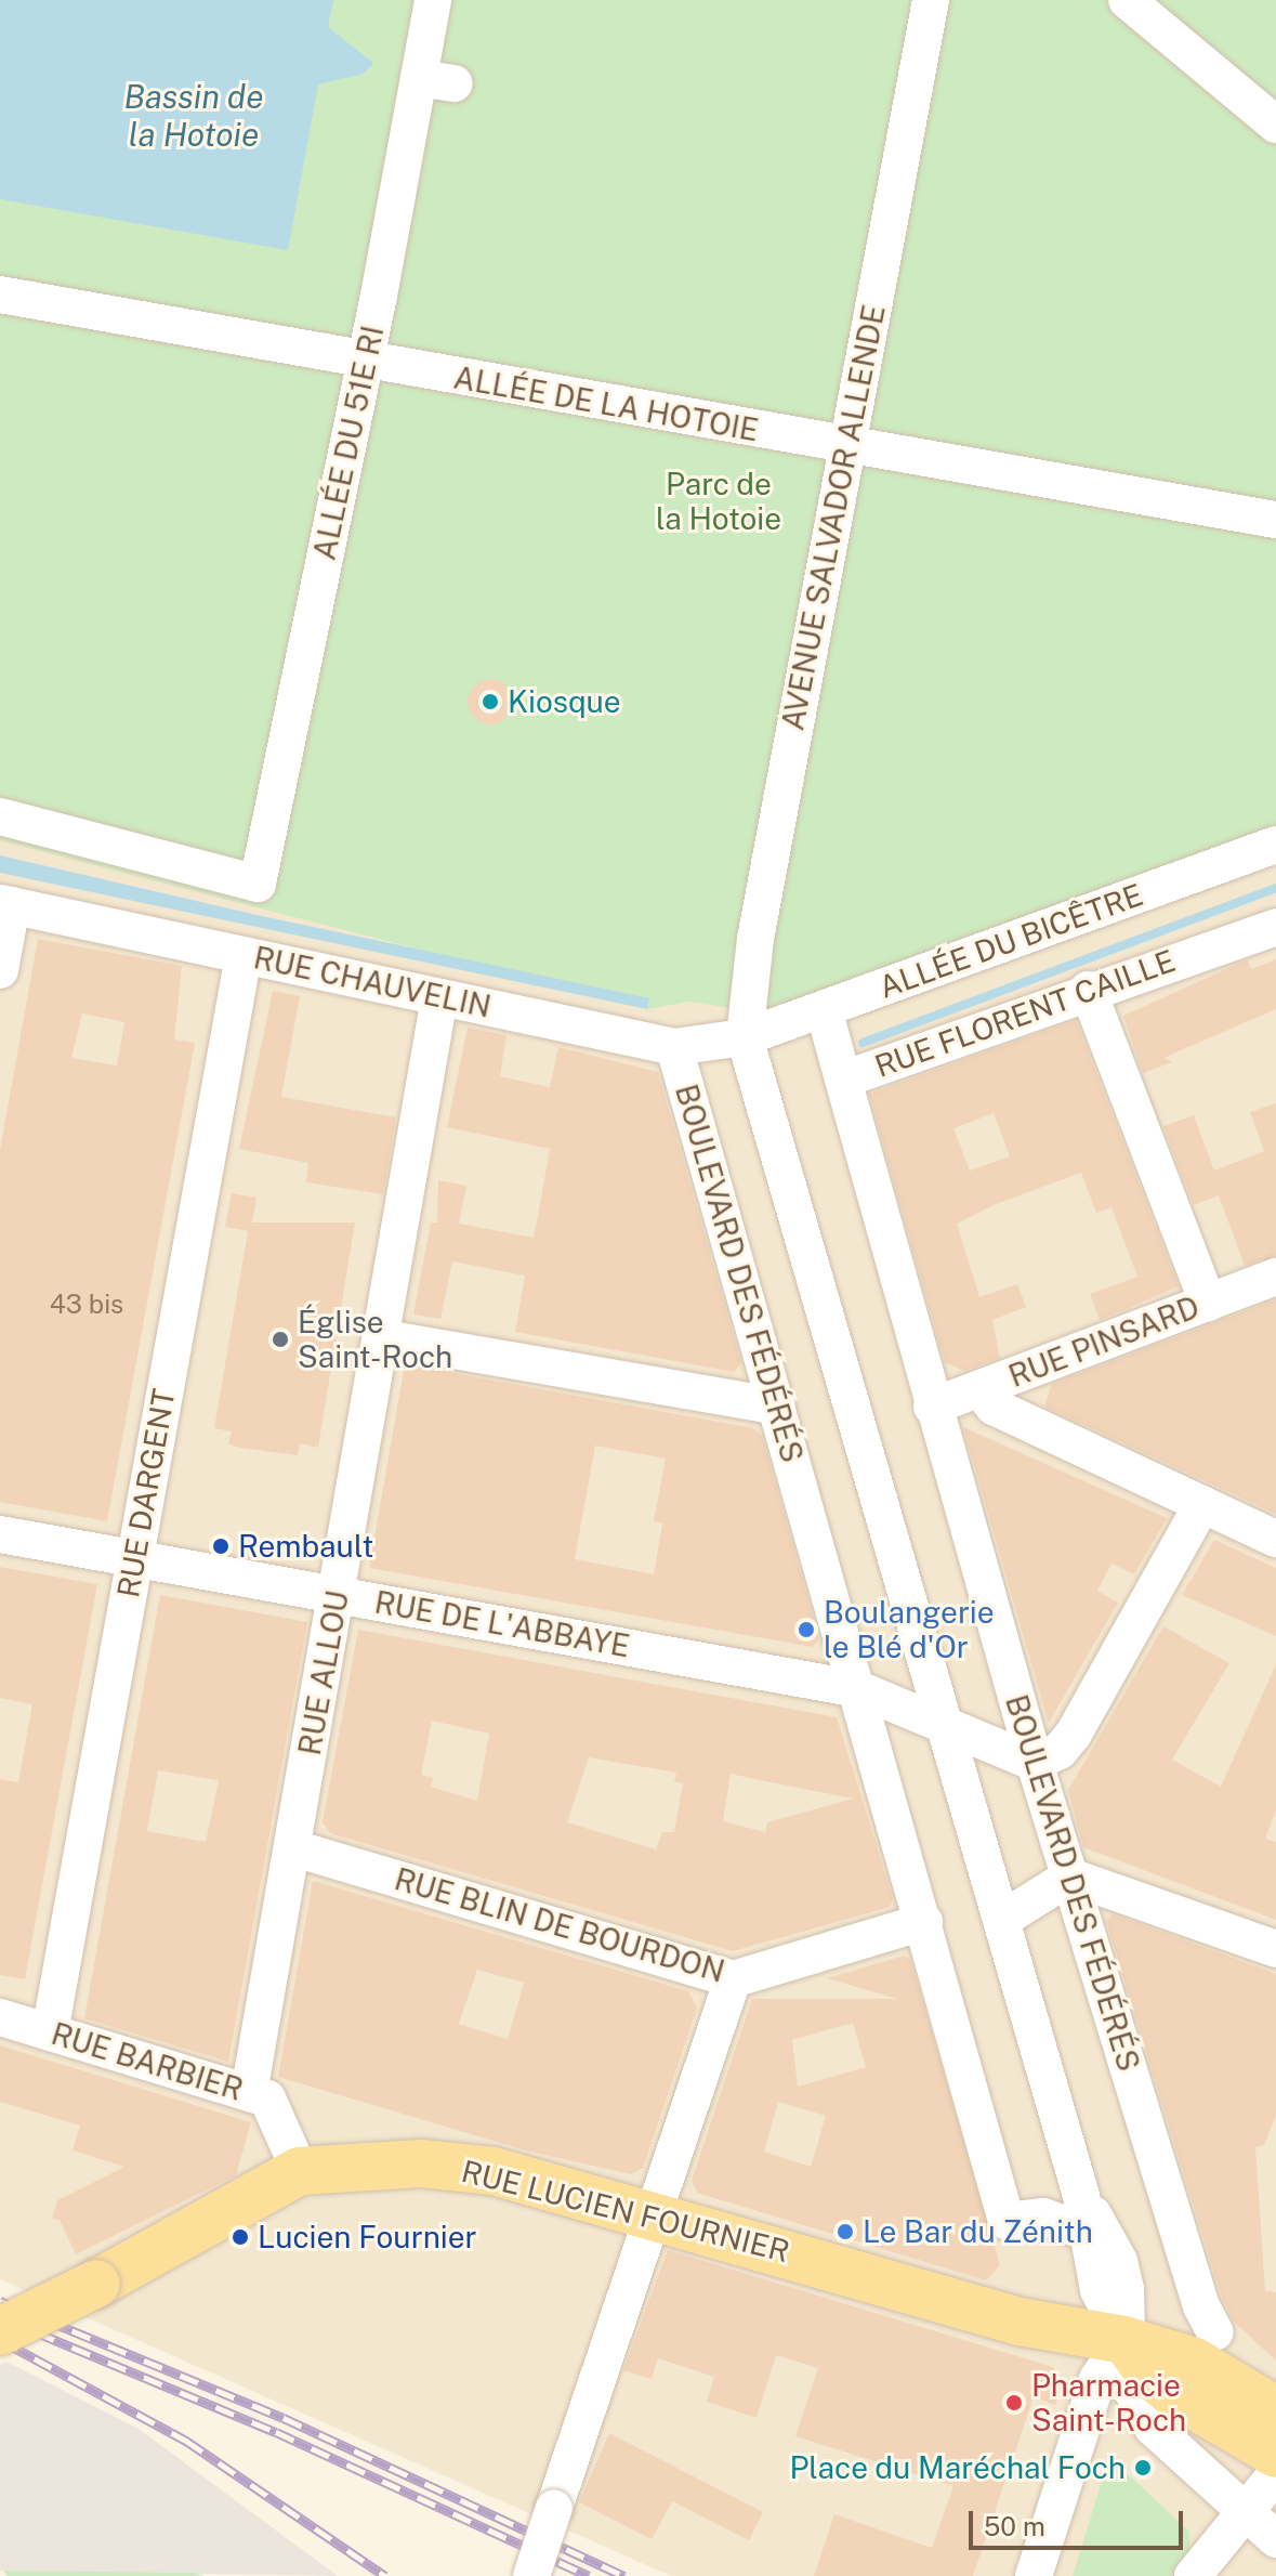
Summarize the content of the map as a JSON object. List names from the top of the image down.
{
  "streets": {
    "main road": ["RUE LUCIEN FOURNIER"],
    "street": [
      "ALLÉE DE LA HOTOIE",
      "ALLÉE DU 51E RI",
      "AVENUE SALVADOR ALLENDE",
      "ALLÉE DU BICÊTRE",
      "RUE CHAUVELIN",
      "RUE FLORENT CAILLE",
      "BOULEVARD DES FÉDÉRÉS",
      "RUE PINSARD",
      "RUE DARGENT",
      "RUE DE L'ABBAYE",
      "RUE ALLOU",
      "RUE BLIN DE BOURDON",
      "RUE BARBIER"
    ]
  },
  "crossings": [
    ["ALLÉE DE LA HOTOIE", "ALLÉE DU 51E RI"],
    ["ALLÉE DE LA HOTOIE", "AVENUE SALVADOR ALLENDE"],
    ["AVENUE SALVADOR ALLENDE", "ALLÉE DU BICÊTRE"],
    ["AVENUE SALVADOR ALLENDE", "RUE CHAUVELIN"],
    ["ALLÉE DU BICÊTRE", "RUE CHAUVELIN"],
    ["ALLÉE DU BICÊTRE", "RUE FLORENT CAILLE"],
    ["RUE CHAUVELIN", "BOULEVARD DES FÉDÉRÉS"],
    ["RUE CHAUVELIN", "RUE DARGENT"],
    ["RUE CHAUVELIN", "RUE ALLOU"],
    ["RUE FLORENT CAILLE", "BOULEVARD DES FÉDÉRÉS"],
    ["BOULEVARD DES FÉDÉRÉS", "RUE PINSARD"],
    ["BOULEVARD DES FÉDÉRÉS", "RUE DE L'ABBAYE"],
    ["BOULEVARD DES FÉDÉRÉS", "RUE BLIN DE BOURDON"],
    ["RUE DARGENT", "RUE DE L'ABBAYE"],
    ["RUE DARGENT", "RUE BARBIER"],
    ["RUE DE L'ABBAYE", "RUE ALLOU"],
    ["RUE ALLOU", "RUE BLIN DE BOURDON"],
    ["RUE ALLOU", "RUE BARBIER"],
    ["RUE BARBIER", "RUE LUCIEN FOURNIER"]
  ],
  "water": ["Bassin de la Hotoie"],
  "parks": ["Parc de la Hotoie"],
  "places": [
    "Kiosque",
    "Église Saint-Roch",
    "Rembault",
    "Boulangerie le Blé d'Or",
    "Le Bar du Zénith",
    "Lucien Fournier",
    "Pharmacie Saint-Roch",
    "Place du Maréchal Foch"
  ],
  "house_numbers": ["43 bis"],
  "scale_bar": "50 m"
}
